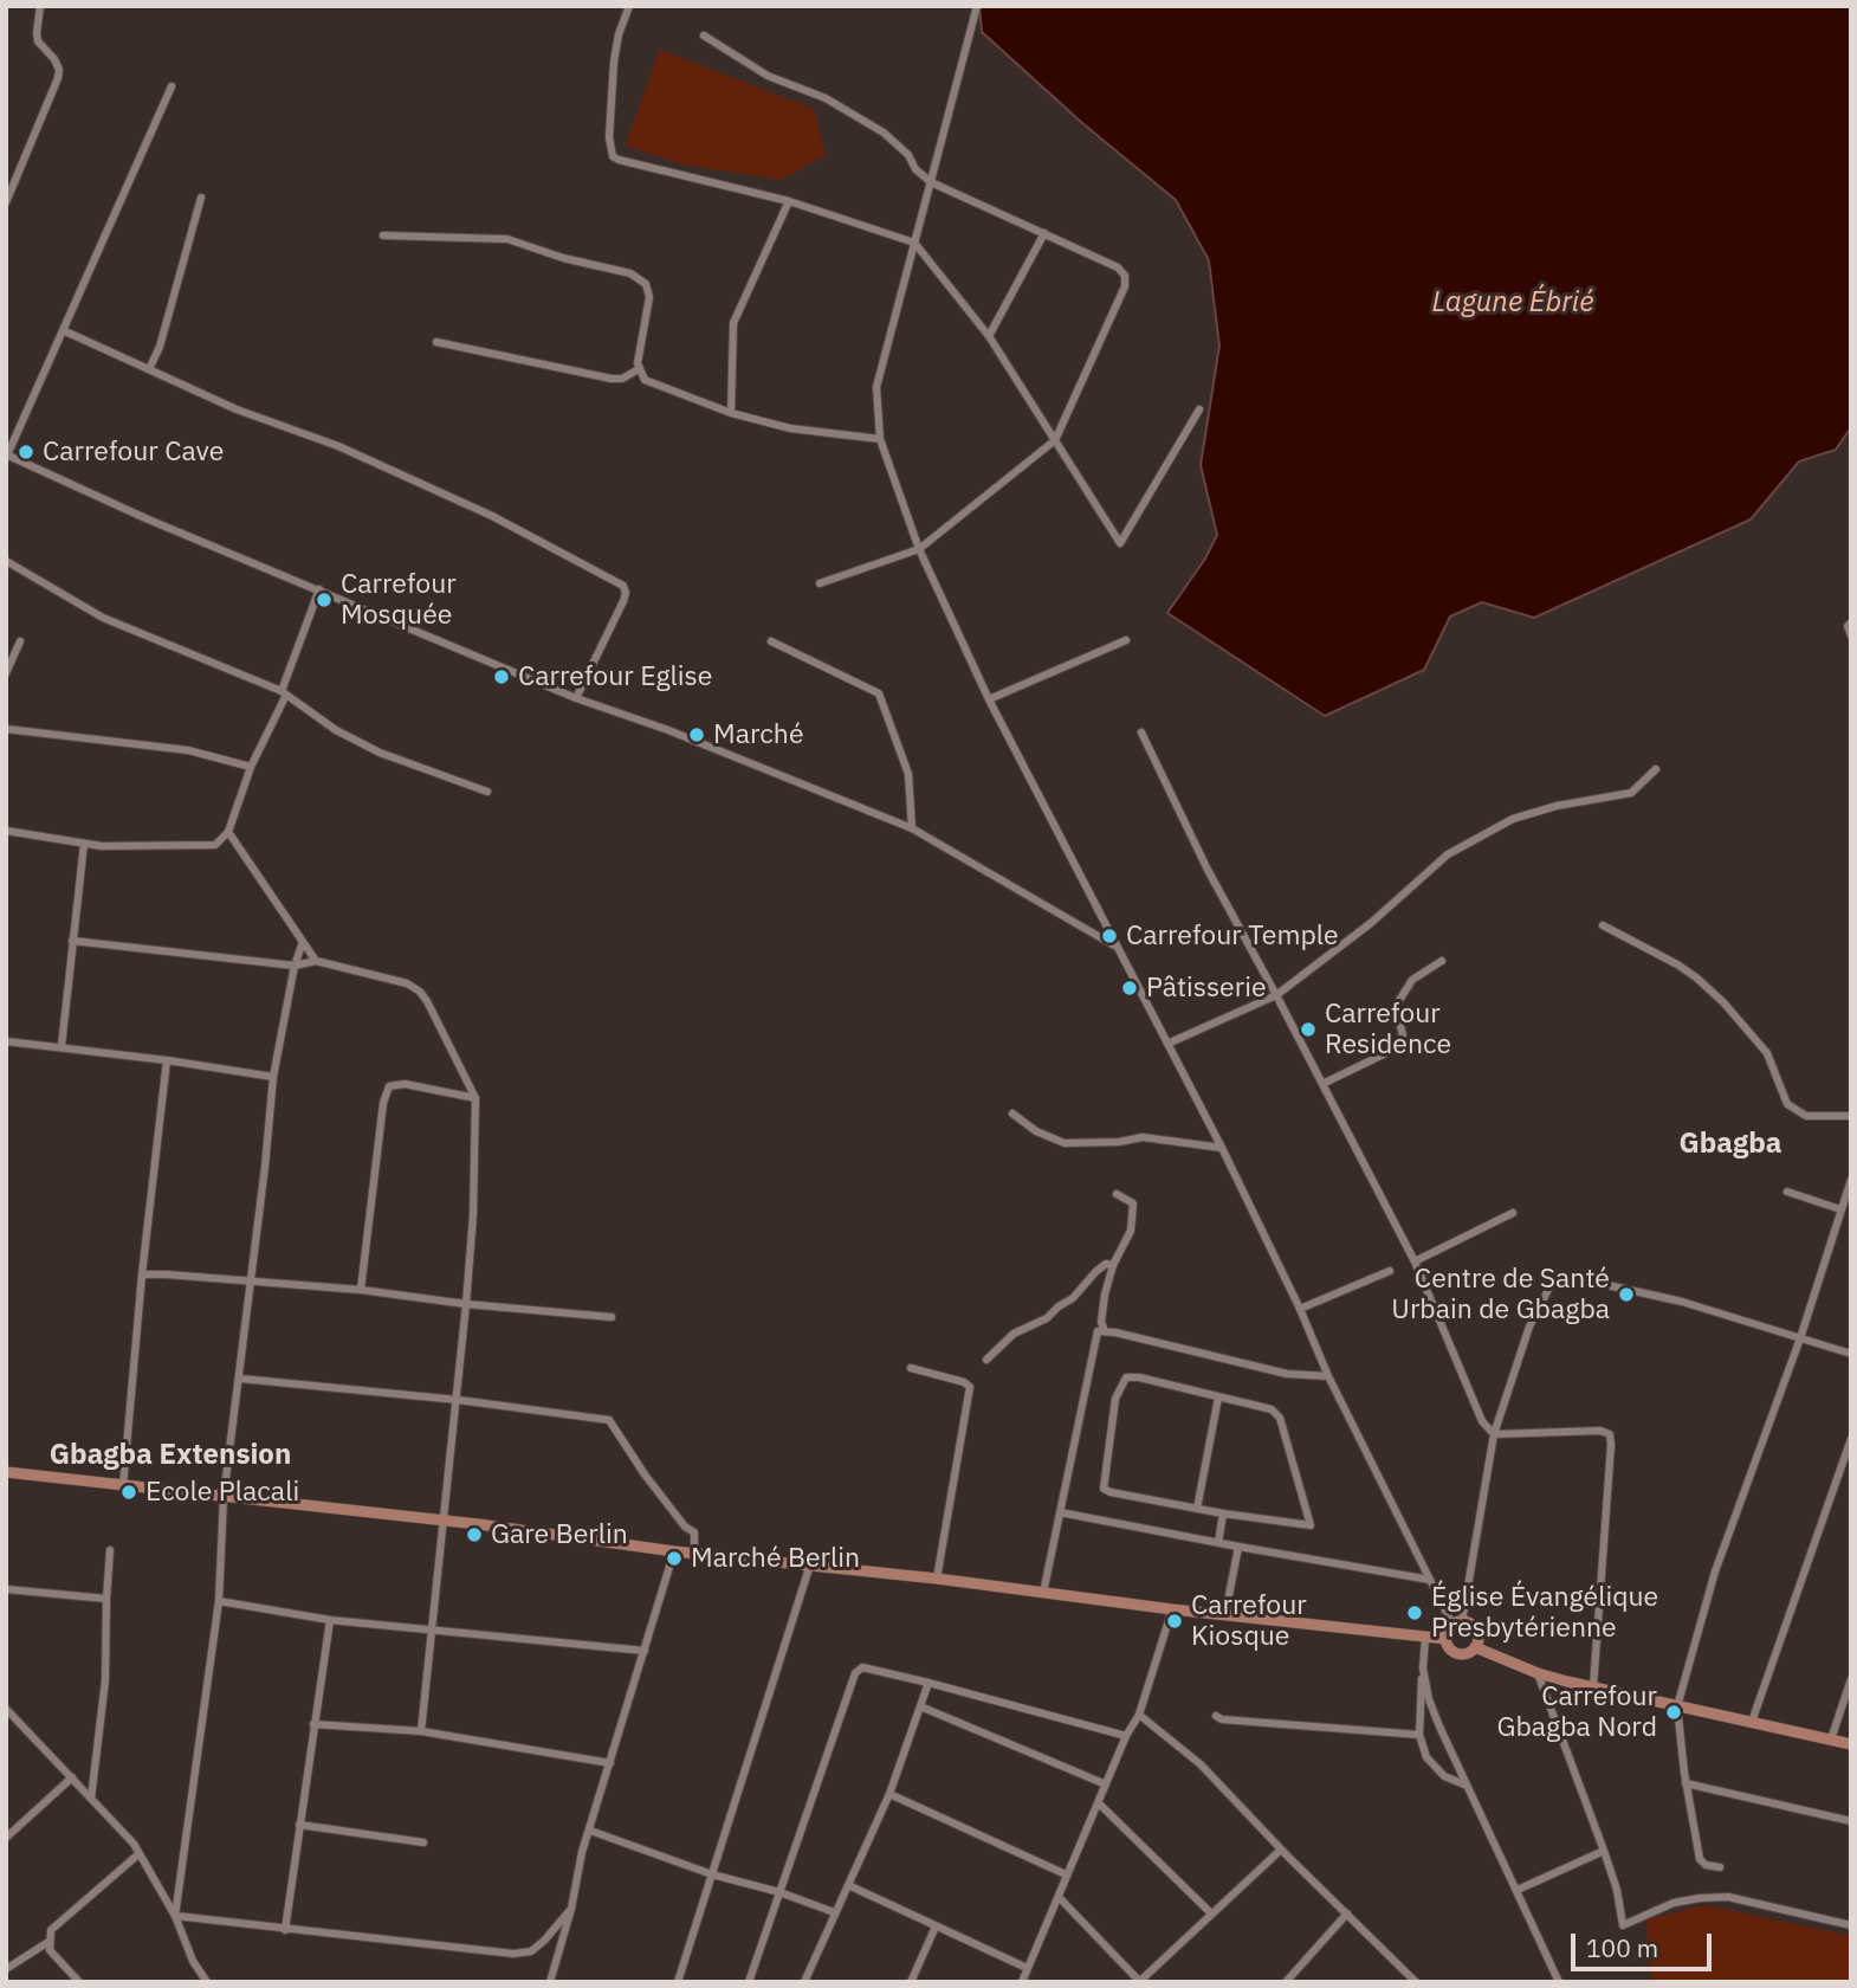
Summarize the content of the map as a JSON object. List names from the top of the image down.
{
  "districts": ["Gbagba", "Gbagba Extension"],
  "water": ["Lagune Ébrié"],
  "places": [
    "Carrefour Cave",
    "Carrefour Mosquée",
    "Carrefour Eglise",
    "Marché",
    "Carrefour Temple",
    "Pâtisserie",
    "Carrefour Residence",
    "Centre de Santé Urbain de Gbagba",
    "Ecole Placali",
    "Gare Berlin",
    "Marché Berlin",
    "Église Évangélique Presbytérienne",
    "Carrefour Kiosque",
    "Carrefour Gbagba Nord"
  ],
  "scale_bar": "100 m"
}
